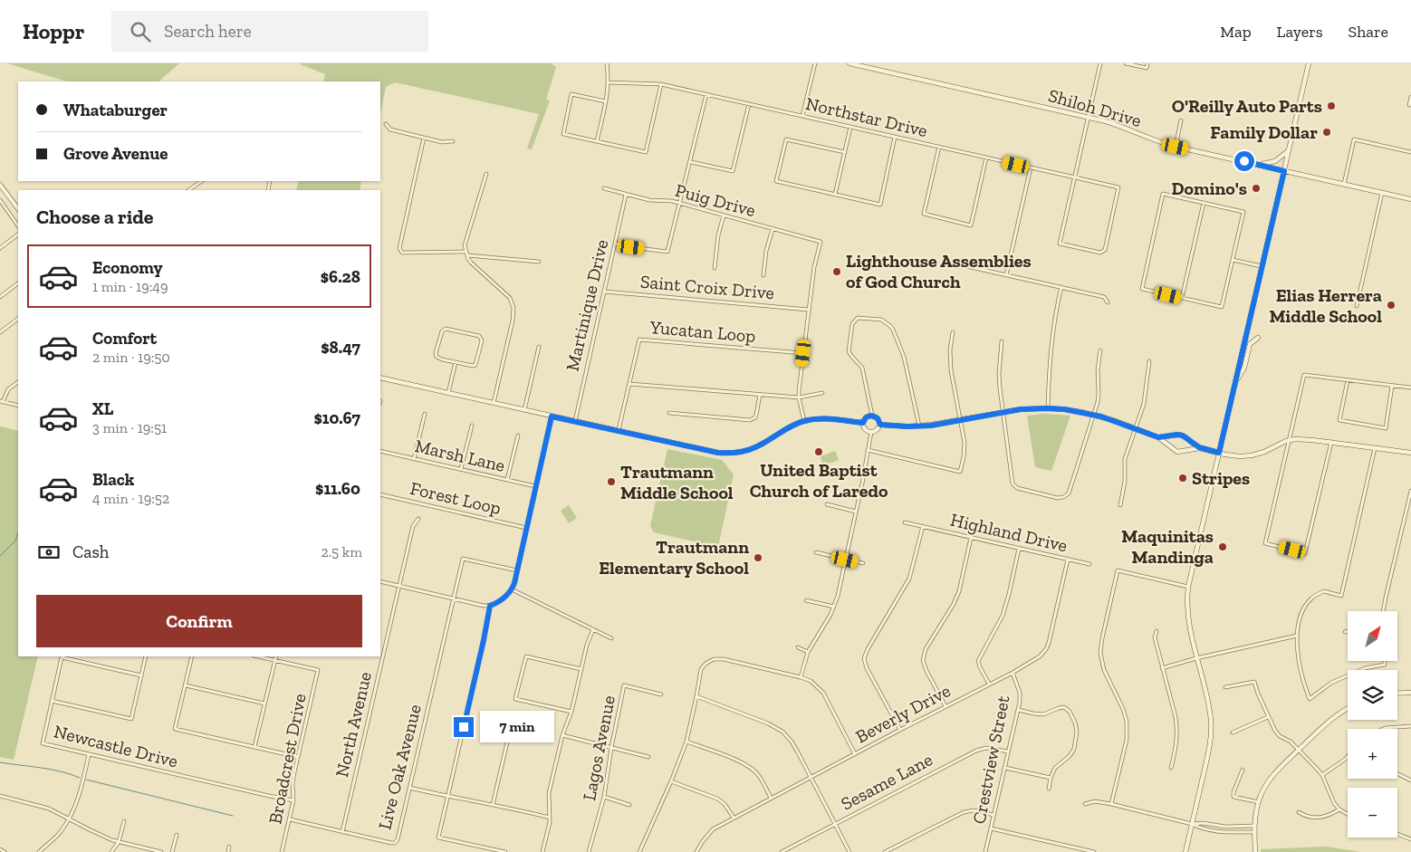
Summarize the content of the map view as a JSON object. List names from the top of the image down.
{
  "streets": {
    "main road": ["Shiloh Drive"],
    "street": [
      "Northstar Drive",
      "Puig Drive",
      "Saint Croix Drive",
      "Martinique Drive",
      "Yucatan Loop",
      "Marsh Lane",
      "Forest Loop",
      "Highland Drive",
      "Beverly Drive",
      "North Avenue",
      "Newcastle Drive",
      "Lagos Avenue",
      "Broadcrest Drive",
      "Crestview Street",
      "Live Oak Avenue",
      "Sesame Lane"
    ]
  },
  "crossings": [
    ["Puig Drive", "Saint Croix Drive"],
    ["Puig Drive", "Martinique Drive"],
    ["Saint Croix Drive", "Martinique Drive"],
    ["Highland Drive", "Beverly Drive"],
    ["Beverly Drive", "Crestview Street"],
    ["North Avenue", "Live Oak Avenue"],
    ["Newcastle Drive", "Broadcrest Drive"],
    ["Crestview Street", "Sesame Lane"]
  ],
  "places": [
    "O'Reilly Auto Parts",
    "Family Dollar",
    "Domino's",
    "Lighthouse Assemblies of God Church",
    "Elias Herrera Middle School",
    "United Baptist Church of Laredo",
    "Stripes",
    "Trautmann Middle School",
    "Maquinitas Mandinga",
    "Trautmann Elementary School"
  ],
  "north": "top right",
  "page": {
    "header": "Hoppr",
    "search": "Search here",
    "nav": ["Map", "Layers", "Share"],
    "banner": ["Whataburger", "Grove Avenue"],
    "heading": "Choose a ride",
    "list": [
      {
        "name": "Economy",
        "note": "1 min · 19:49",
        "value": "$6.28"
      },
      {
        "name": "Comfort",
        "note": "2 min · 19:50",
        "value": "$8.47"
      },
      {
        "name": "XL",
        "note": "3 min · 19:51",
        "value": "$10.67"
      },
      {
        "name": "Black",
        "note": "4 min · 19:52",
        "value": "$11.60"
      }
    ],
    "pay": ["Cash", "2.5 km"],
    "buttons": "Confirm",
    "map_buttons": ["+", "−"],
    "bubble": "7 min"
  }
}
